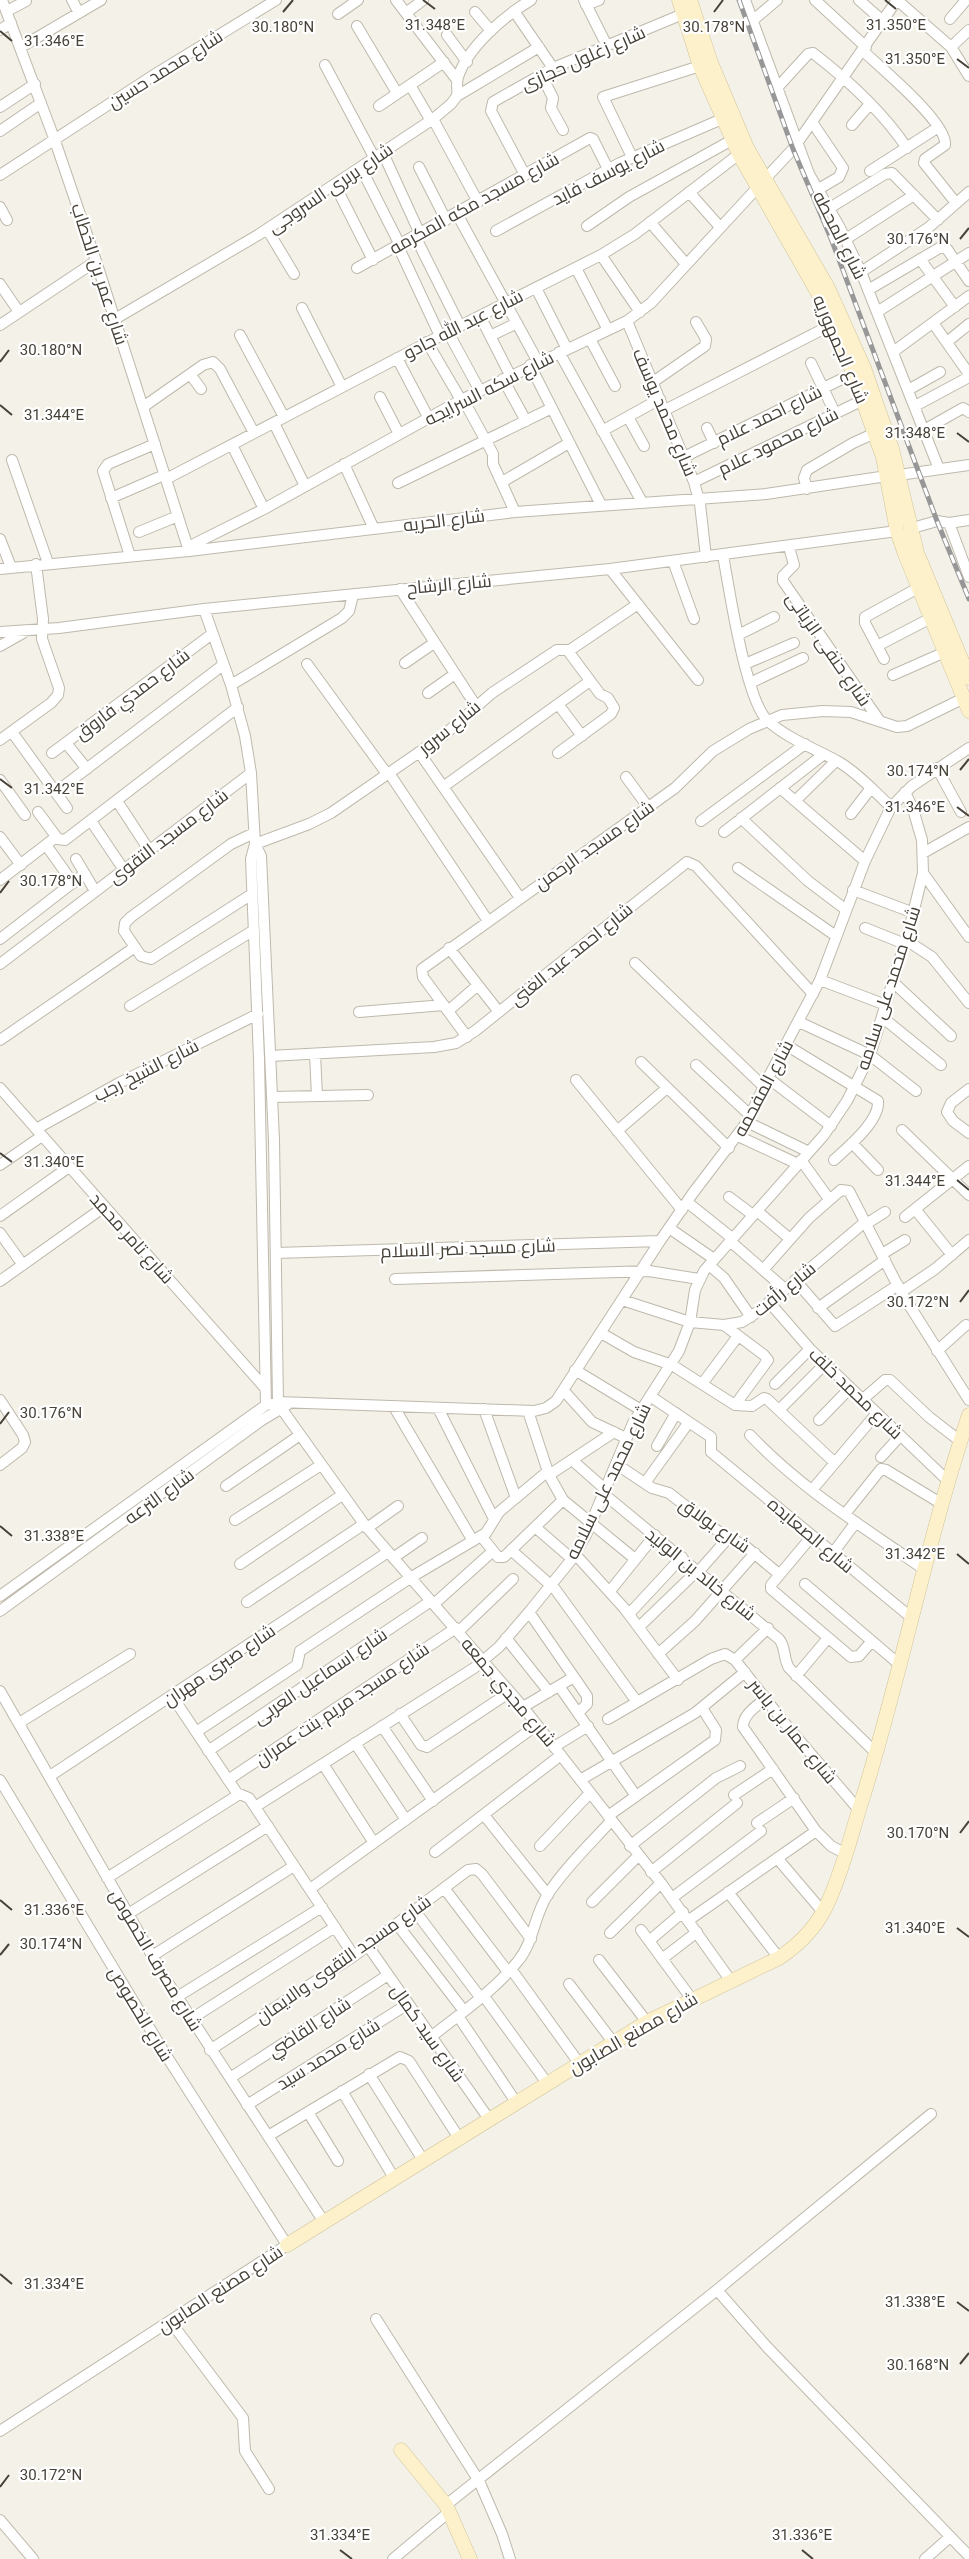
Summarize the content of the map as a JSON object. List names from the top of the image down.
{
  "streets": {
    "main road": ["شارع الجمهوريه", "شارع مصنع الصابون"],
    "street": [
      "شارع زغلول حجازى",
      "شارع محمد حسين",
      "شارع يوسف فايد",
      "شارع بربرى السروجى",
      "شارع مسجد مكه المكرمه",
      "شارع المحطه",
      "شارع عمر بن الخطاب",
      "شارع عبد الله جادو",
      "شارع سكه السرايجه",
      "شارع محمد يوسف",
      "شارع احمد علام",
      "شارع محمود علام",
      "شارع الحريه",
      "شارع الرشاح",
      "شارع حنفى الزياتى",
      "شارع حمدي فاروق",
      "شارع سرور",
      "شارع مسجد التقوى",
      "شارع مسجد الرحمن",
      "شارع احمد عبد الغنى",
      "شارع محمد على سلامه",
      "شارع الشيخ رجب",
      "شارع المفحمه",
      "شارع تامر محمد",
      "شارع مسجد نصر الاسلام",
      "شارع رأفت",
      "شارع محمد خلف",
      "شارع الترعه",
      "شارع بولاق",
      "شارع الصعايده",
      "شارع خالد بن الوليد",
      "شارع صبرى مهران",
      "شارع اسماعيل العربى",
      "شارع مجدي جمعه",
      "شارع مسجد مريم بنت عمران",
      "شارع عمار بن ياسر",
      "شارع مسجد التقوى والايمان",
      "شارع مصرف الخصوص",
      "شارع الخصوص",
      "شارع القاضي",
      "شارع سيد كمال",
      "شارع محمد سيد"
    ]
  },
  "crossings": [
    ["شارع زغلول حجازى", "شارع مسجد مكه المكرمه"],
    ["شارع زغلول حجازى", "شارع الجمهوريه"],
    ["شارع محمد حسين", "شارع عمر بن الخطاب"],
    ["شارع يوسف فايد", "شارع مسجد مكه المكرمه"],
    ["شارع يوسف فايد", "شارع الجمهوريه"],
    ["شارع بربرى السروجى", "شارع عمر بن الخطاب"],
    ["شارع المحطه", "شارع سكه السرايجه"],
    ["شارع المحطه", "شارع الحريه"],
    ["شارع عمر بن الخطاب", "شارع عبد الله جادو"],
    ["شارع عمر بن الخطاب", "شارع سكه السرايجه"],
    ["شارع عمر بن الخطاب", "شارع الحريه"],
    ["شارع عبد الله جادو", "شارع الجمهوريه"],
    ["شارع الجمهوريه", "شارع سكه السرايجه"],
    ["شارع الجمهوريه", "شارع احمد علام"],
    ["شارع الجمهوريه", "شارع محمود علام"],
    ["شارع الجمهوريه", "شارع الحريه"],
    ["شارع الجمهوريه", "شارع الرشاح"],
    ["شارع الجمهوريه", "شارع مسجد الرحمن"],
    ["شارع سكه السرايجه", "شارع محمد يوسف"],
    ["شارع سكه السرايجه", "شارع الحريه"],
    ["شارع محمد يوسف", "شارع احمد علام"],
    ["شارع محمد يوسف", "شارع محمود علام"],
    ["شارع محمد يوسف", "شارع الحريه"],
    ["شارع محمد يوسف", "شارع الرشاح"],
    ["شارع الرشاح", "شارع حنفى الزياتى"],
    ["شارع حنفى الزياتى", "شارع مسجد الرحمن"],
    ["شارع احمد عبد الغنى", "شارع المفحمه"],
    ["شارع محمد على سلامه", "شارع المفحمه"],
    ["شارع محمد على سلامه", "شارع رأفت"],
    ["شارع محمد على سلامه", "شارع بولاق"],
    ["شارع محمد على سلامه", "شارع خالد بن الوليد"],
    ["شارع محمد على سلامه", "شارع مجدي جمعه"],
    ["شارع الشيخ رجب", "شارع تامر محمد"],
    ["شارع المفحمه", "شارع مسجد نصر الاسلام"],
    ["شارع المفحمه", "شارع رأفت"],
    ["شارع المفحمه", "شارع الترعه"],
    ["شارع رأفت", "شارع محمد خلف"],
    ["شارع محمد خلف", "شارع مصنع الصابون"],
    ["شارع الترعه", "شارع مجدي جمعه"],
    ["شارع الصعايده", "شارع مصنع الصابون"],
    ["شارع خالد بن الوليد", "شارع مصنع الصابون"],
    ["شارع صبرى مهران", "شارع مجدي جمعه"],
    ["شارع صبرى مهران", "شارع مصرف الخصوص"],
    ["شارع اسماعيل العربى", "شارع مجدي جمعه"],
    ["شارع مجدي جمعه", "شارع مسجد مريم بنت عمران"],
    ["شارع مجدي جمعه", "شارع مصنع الصابون"],
    ["شارع عمار بن ياسر", "شارع مصنع الصابون"],
    ["شارع مسجد التقوى والايمان", "شارع مصرف الخصوص"],
    ["شارع مسجد التقوى والايمان", "شارع سيد كمال"],
    ["شارع مصرف الخصوص", "شارع القاضي"],
    ["شارع مصرف الخصوص", "شارع مصنع الصابون"],
    ["شارع مصرف الخصوص", "شارع محمد سيد"],
    ["شارع الخصوص", "شارع مصنع الصابون"],
    ["شارع القاضي", "شارع سيد كمال"],
    ["شارع سيد كمال", "شارع مصنع الصابون"],
    ["شارع سيد كمال", "شارع محمد سيد"]
  ],
  "coordinates": [
    "31.348°E",
    "31.350°E",
    "30.180°N",
    "30.178°N",
    "31.346°E",
    "30.176°N",
    "31.344°E",
    "30.174°N",
    "31.342°E",
    "31.340°E",
    "30.172°N",
    "31.338°E",
    "30.170°N",
    "31.336°E",
    "31.334°E",
    "30.168°N"
  ]
}
